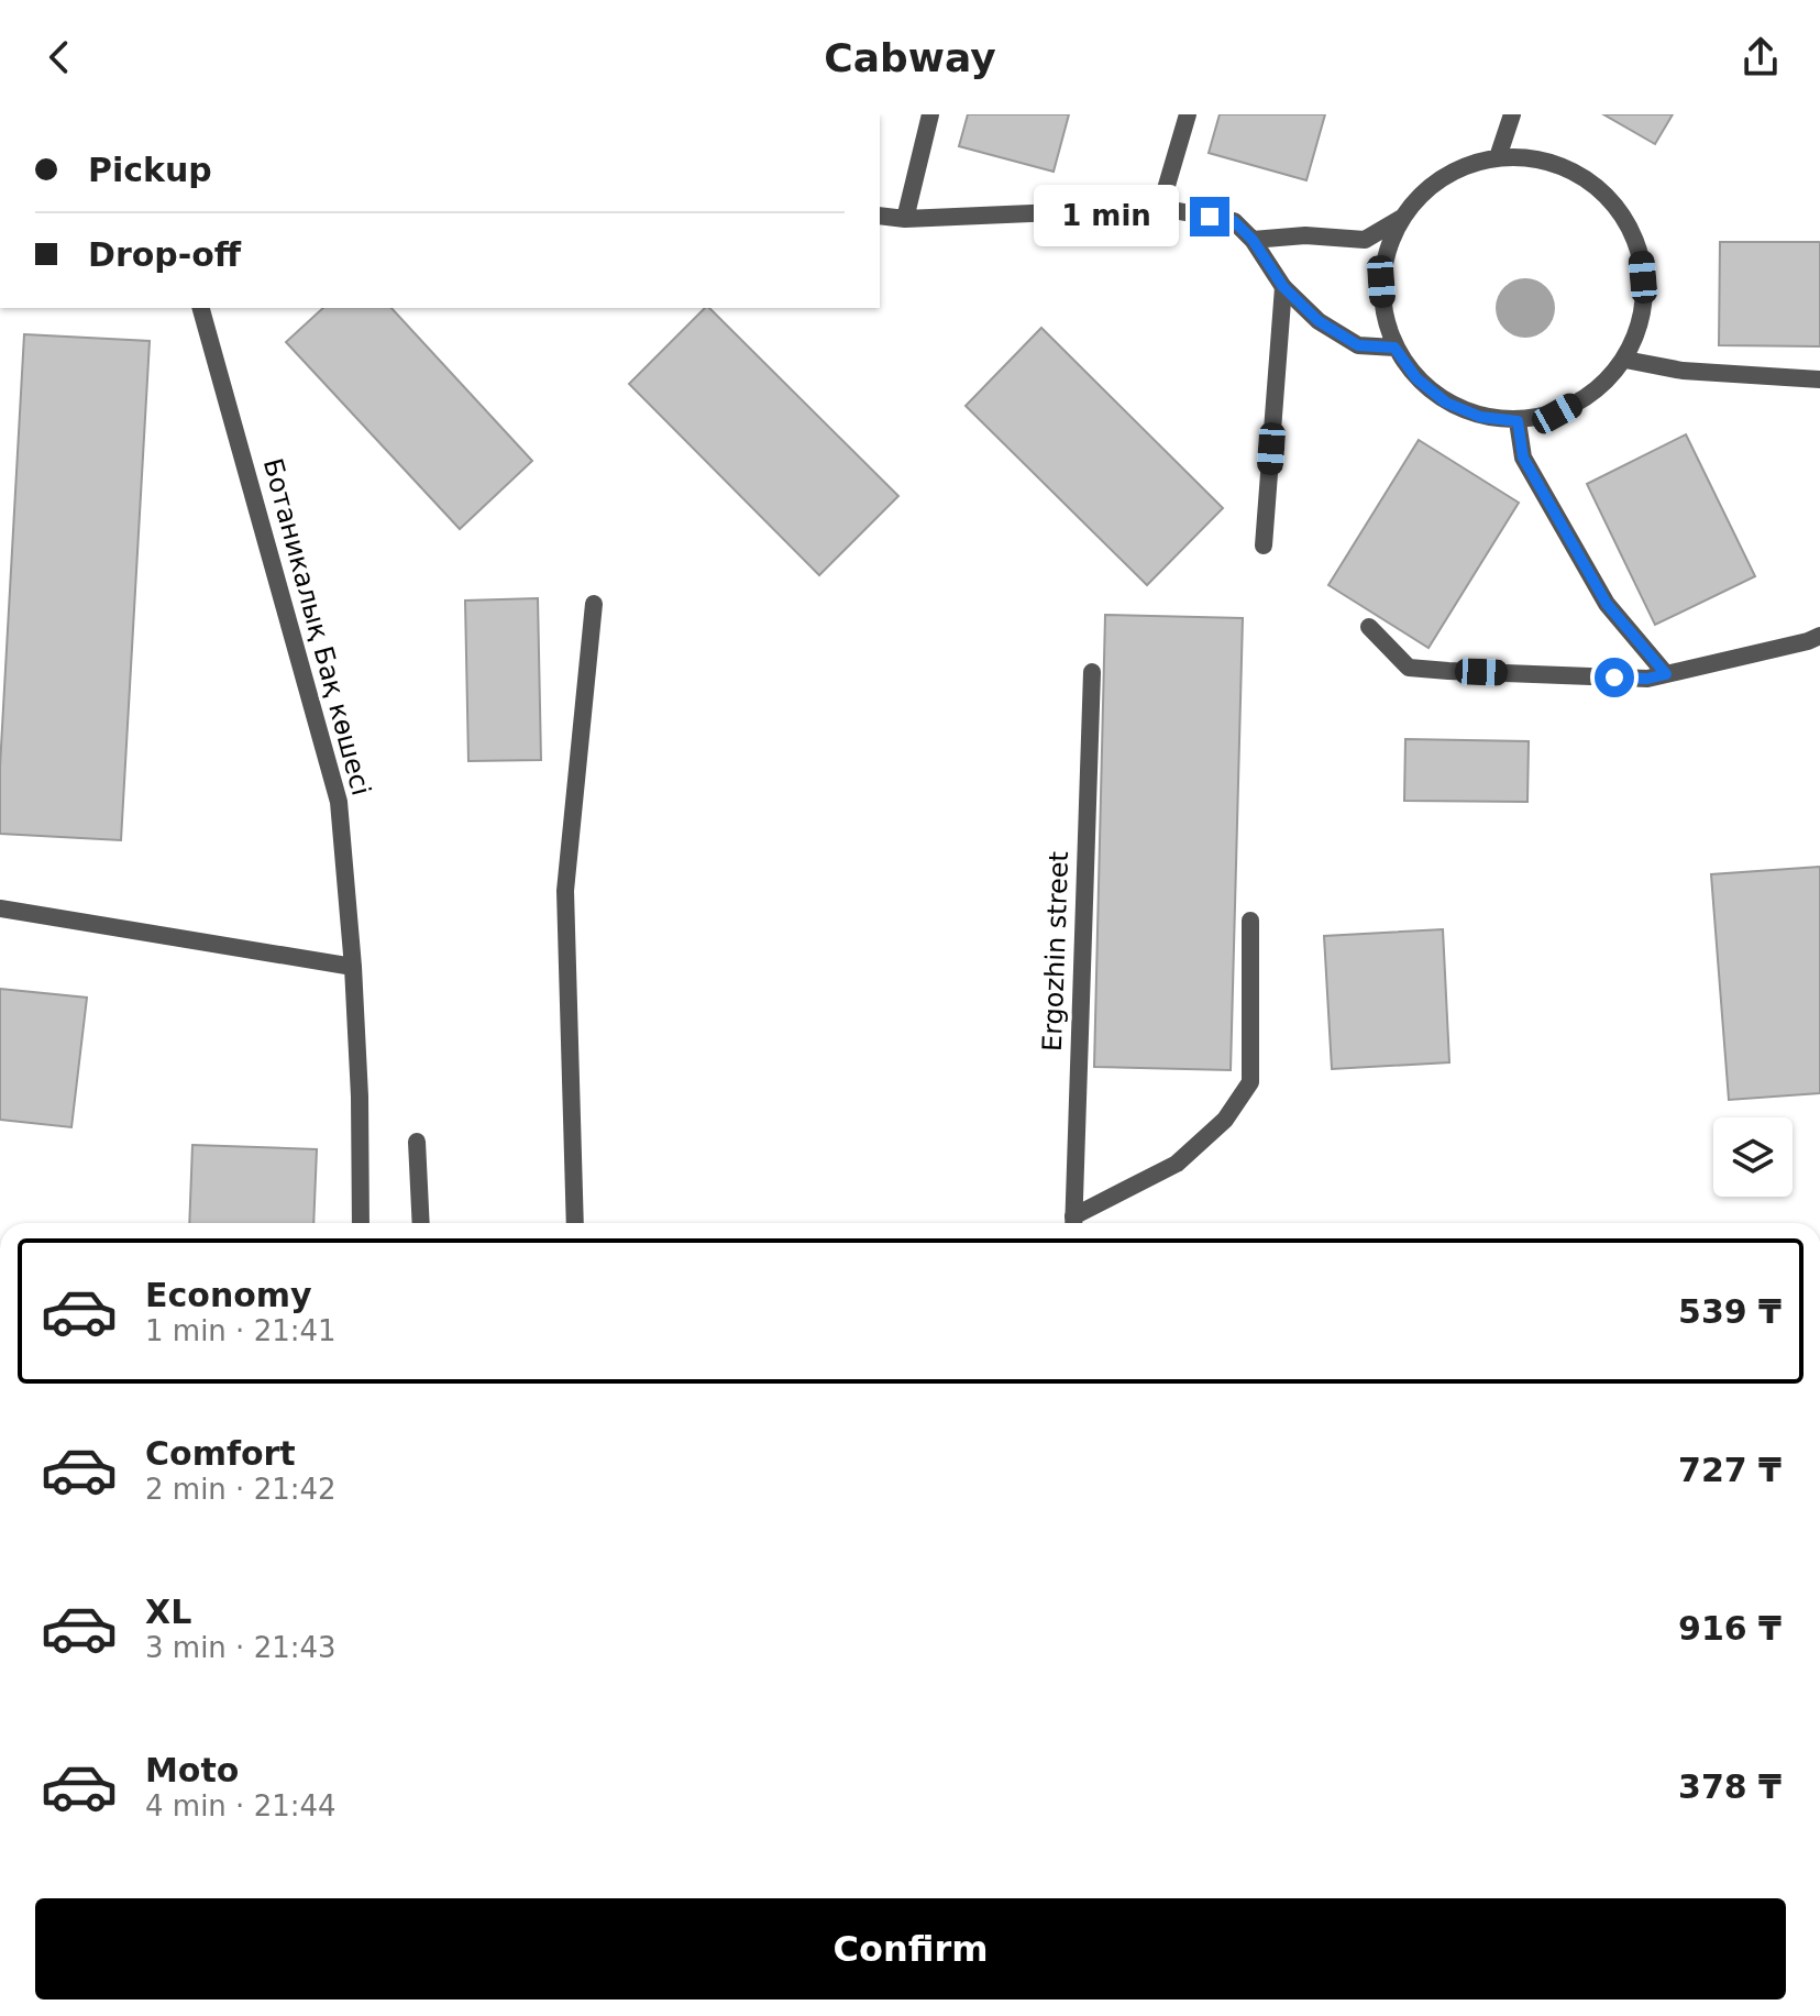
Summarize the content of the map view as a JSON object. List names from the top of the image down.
{
  "streets": {
    "street": ["Ботаникалық Бақ көшесі", "Ergozhin street"]
  },
  "page": {
    "header": "Cabway",
    "banner": ["Pickup", "Drop-off"],
    "bubble": "1 min",
    "list": [
      {
        "name": "Economy",
        "note": "1 min · 21:41",
        "value": "539 ₸"
      },
      {
        "name": "Comfort",
        "note": "2 min · 21:42",
        "value": "727 ₸"
      },
      {
        "name": "XL",
        "note": "3 min · 21:43",
        "value": "916 ₸"
      },
      {
        "name": "Moto",
        "note": "4 min · 21:44",
        "value": "378 ₸"
      }
    ],
    "buttons": "Confirm"
  }
}
